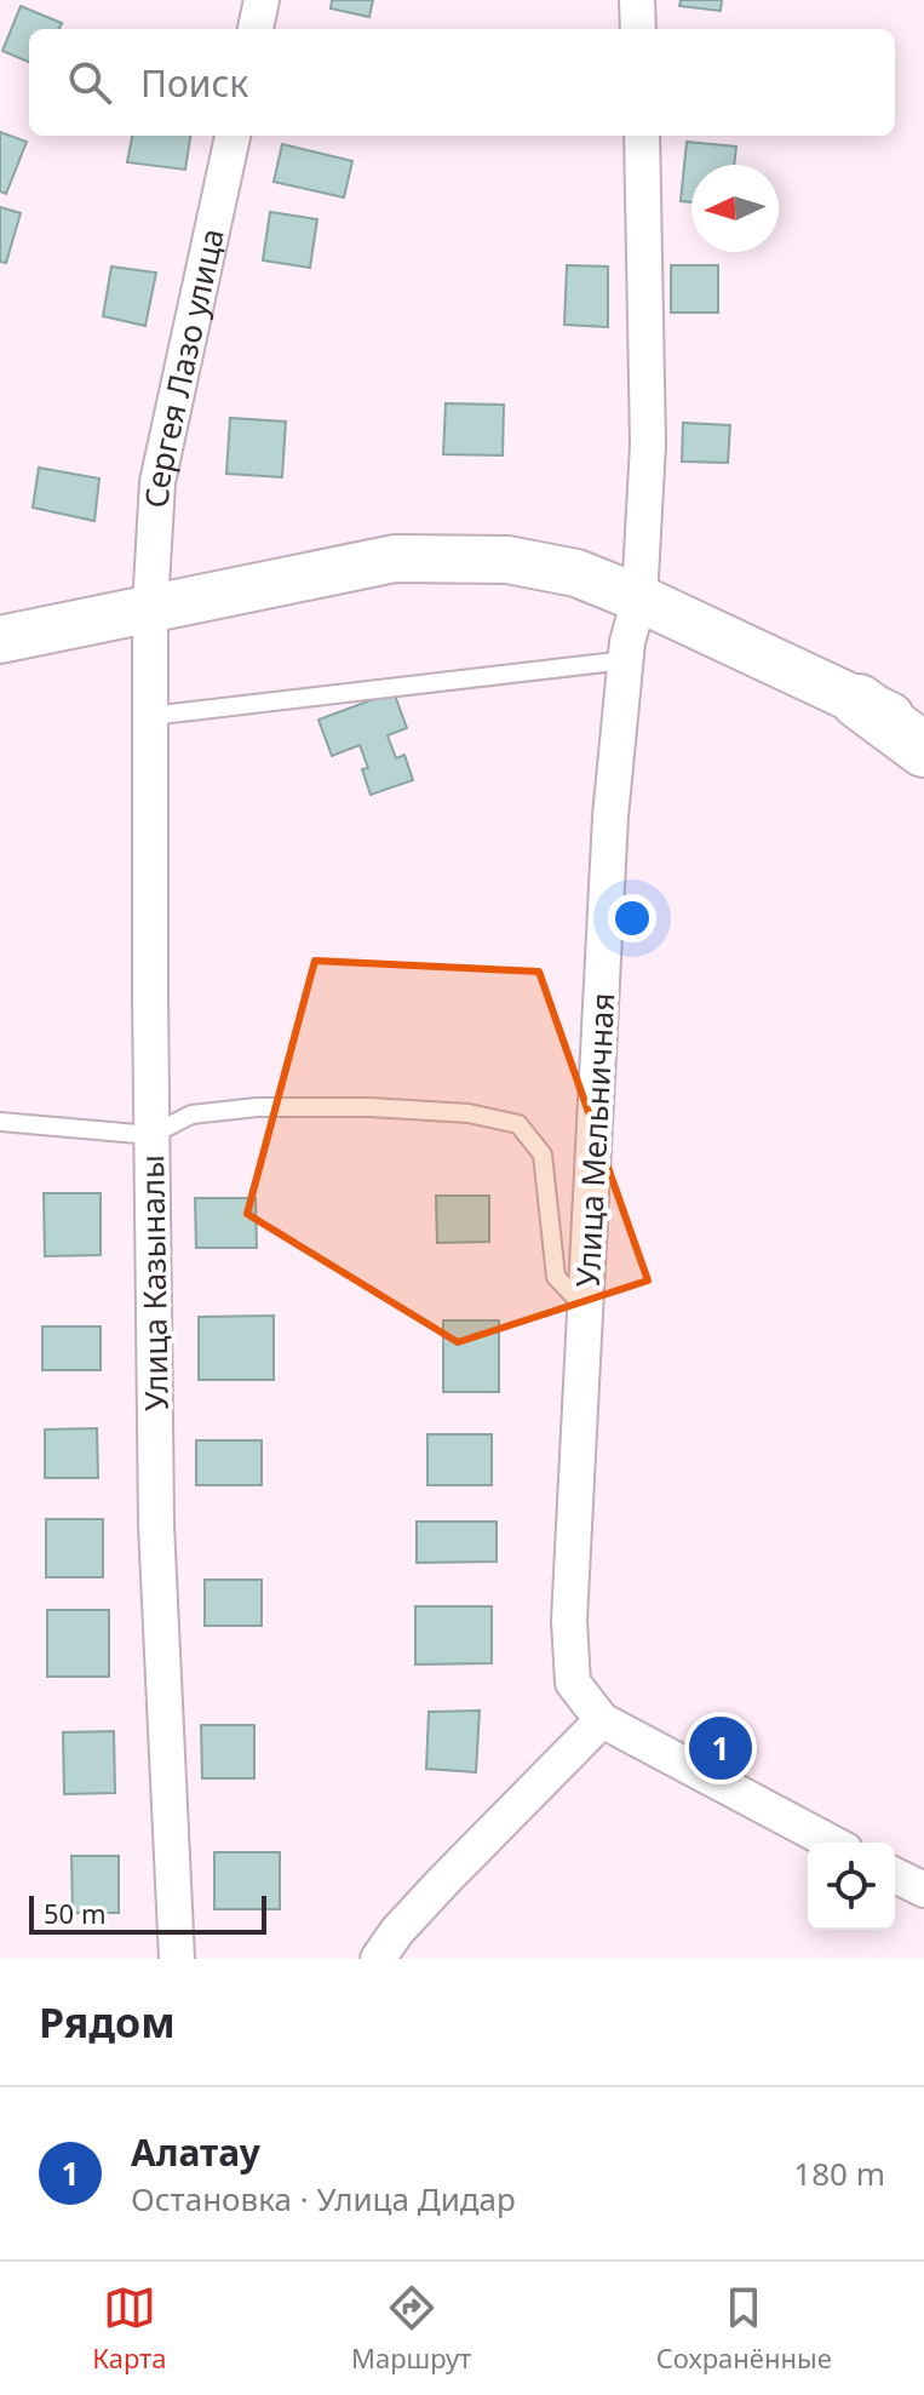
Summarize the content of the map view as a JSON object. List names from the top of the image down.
{
  "streets": {
    "street": ["Сергея Лазо улица", "Улица Мельничная", "Улица Казыналы"]
  },
  "crossings": [
    ["Сергея Лазо улица", "Улица Казыналы"]
  ],
  "scale_bar": "50 m",
  "north": "left",
  "page": {
    "search": "Поиск",
    "pins": "1",
    "scale": "50 m",
    "heading": "Рядом",
    "list": [
      {
        "mark": "1",
        "name": "Алатау",
        "note": "Остановка · Улица Дидар",
        "value": "180 m"
      }
    ],
    "nav": ["Карта", "Маршрут", "Сохранённые"]
  }
}
